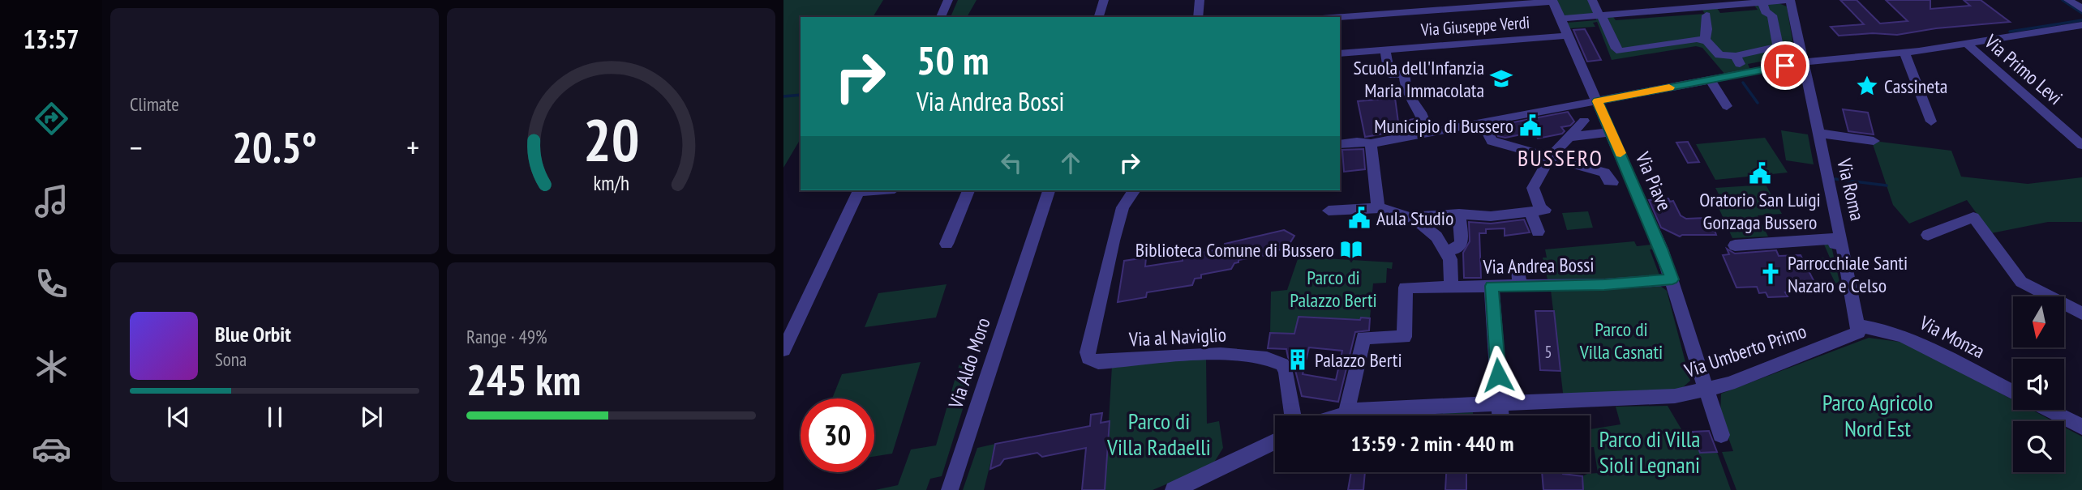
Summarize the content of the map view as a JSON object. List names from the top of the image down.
{
  "streets": {
    "street": [
      "Via Giuseppe Verdi",
      "Via Primo Levi",
      "Via Piave",
      "Via Roma",
      "Via Andrea Bossi",
      "Via al Naviglio",
      "Via Monza",
      "Via Umberto Primo",
      "Via Aldo Moro"
    ]
  },
  "crossings": [
    ["Via Giuseppe Verdi", "Via Piave"],
    ["Via Piave", "Via Andrea Bossi"],
    ["Via Piave", "Via Umberto Primo"],
    ["Via Roma", "Via Monza"],
    ["Via Roma", "Via Umberto Primo"],
    ["Via Andrea Bossi", "Via Umberto Primo"],
    ["Via Monza", "Via Umberto Primo"]
  ],
  "districts": ["BUSSERO"],
  "parks": [
    "Parco di Palazzo Berti",
    "Parco di Villa Casnati",
    "Parco Agricolo Nord Est",
    "Parco di Villa Radaelli",
    "Parco di Villa Sioli Legnani"
  ],
  "places": {
    "school or university": ["Scuola dell'Infanzia Maria Immacolata"],
    "place": ["Cassineta"],
    "public building": ["Municipio di Bussero", "Oratorio San Luigi Gonzaga Bussero", "Aula Studio"],
    "library": ["Biblioteca Comune di Bussero"],
    "church": ["Parrocchiale Santi Nazaro e Celso"],
    "building": ["Palazzo Berti"]
  },
  "house_numbers": ["5"],
  "north": "bottom",
  "page": {
    "tabs": "13:57",
    "tile": [
      "Climate",
      ["Range · 49%", "245 km"]
    ],
    "turn": ["50 m", "Via Andrea Bossi"],
    "heat": ["−", "20.5°", "+"],
    "song": ["Blue Orbit", "Sona"],
    "limit": "30",
    "trip": "13:59 · 2 min · 440 m",
    "gauge": ["20", "km/h"]
  }
}
